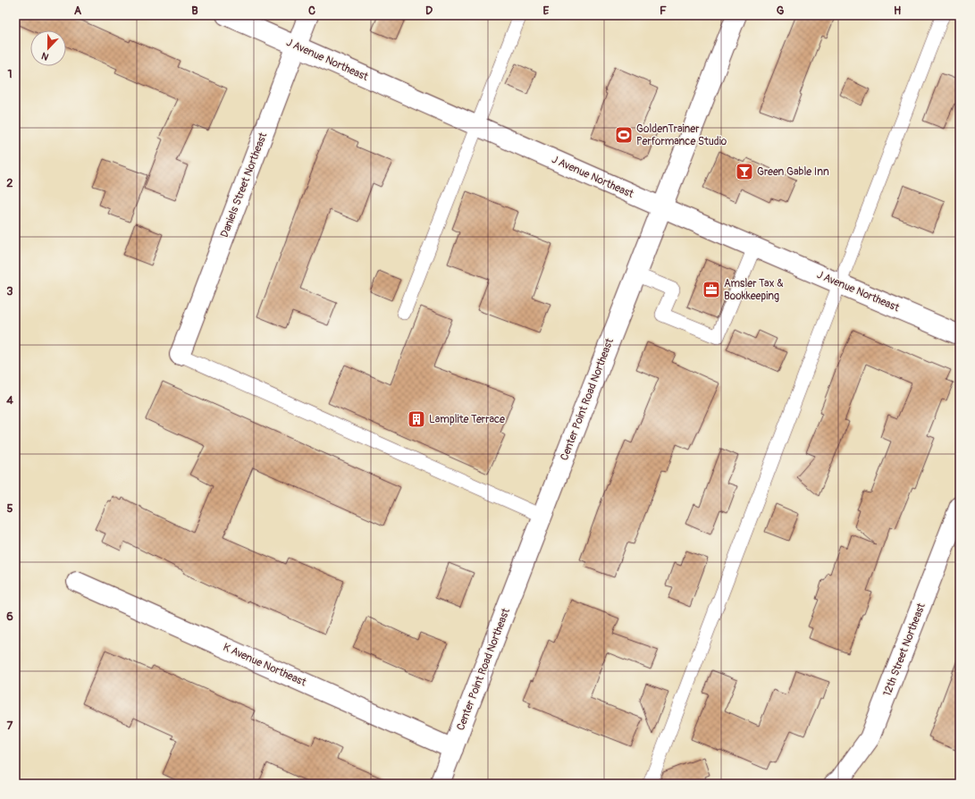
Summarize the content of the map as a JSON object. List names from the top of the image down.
{
  "streets": {
    "street": [
      "J Avenue Northeast",
      "Daniels Street Northeast",
      "Center Point Road Northeast",
      "12th Street Northeast",
      "K Avenue Northeast"
    ]
  },
  "crossings": [
    ["J Avenue Northeast", "Daniels Street Northeast"],
    ["J Avenue Northeast", "Center Point Road Northeast"],
    ["Center Point Road Northeast", "K Avenue Northeast"]
  ],
  "places": {
    "sports": ["GoldenTrainer Performance Studio"],
    "bar": ["Green Gable Inn"],
    "office": ["Amsler Tax & Bookkeeping"],
    "building": ["Lamplite Terrace"]
  },
  "north": "bottom",
  "grid": {
    "columns": [
      "A",
      "B",
      "C",
      "D",
      "E",
      "F",
      "G",
      "H"
    ],
    "rows": [
      "1",
      "2",
      "3",
      "4",
      "5",
      "6",
      "7"
    ]
  }
}
